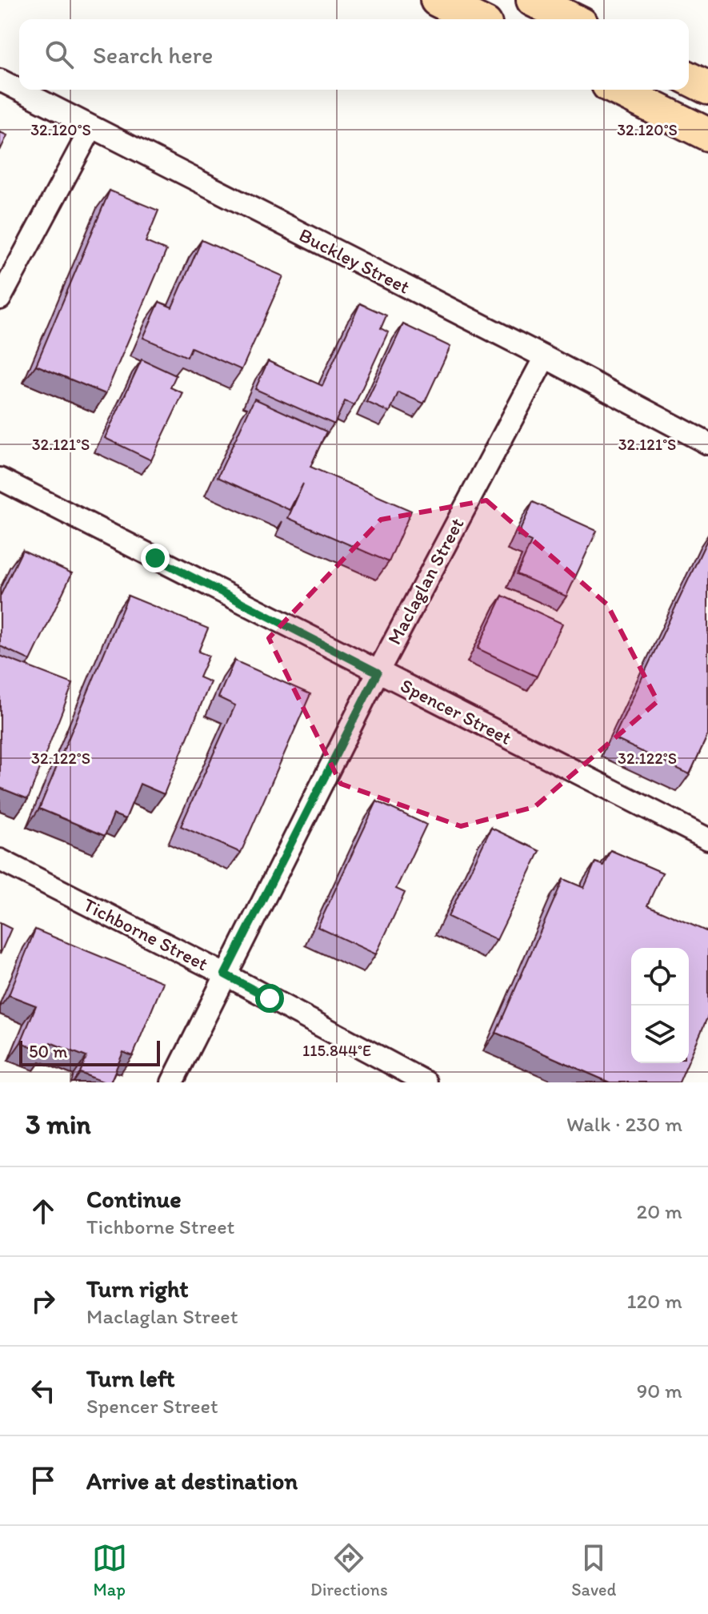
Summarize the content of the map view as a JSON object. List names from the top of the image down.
{
  "streets": {
    "street": [
      "Buckley Street",
      "Maclaglan Street",
      "Spencer Street",
      "Tichborne Street"
    ]
  },
  "crossings": [
    ["Buckley Street", "Maclaglan Street"],
    ["Maclaglan Street", "Spencer Street"],
    ["Maclaglan Street", "Tichborne Street"]
  ],
  "scale_bar": "50 m",
  "page": {
    "search": "Search here",
    "scale": "50 m",
    "heading": ["3 min", "Walk · 230 m"],
    "list": [
      ["Continue", "Tichborne Street", "20 m"],
      ["Turn right", "Maclaglan Street", "120 m"],
      ["Turn left", "Spencer Street", "90 m"],
      "Arrive at destination"
    ],
    "nav": ["Map", "Directions", "Saved"]
  },
  "coordinates": [
    "32.120°S",
    "32.121°S",
    "32.122°S",
    "115.844°E"
  ]
}
